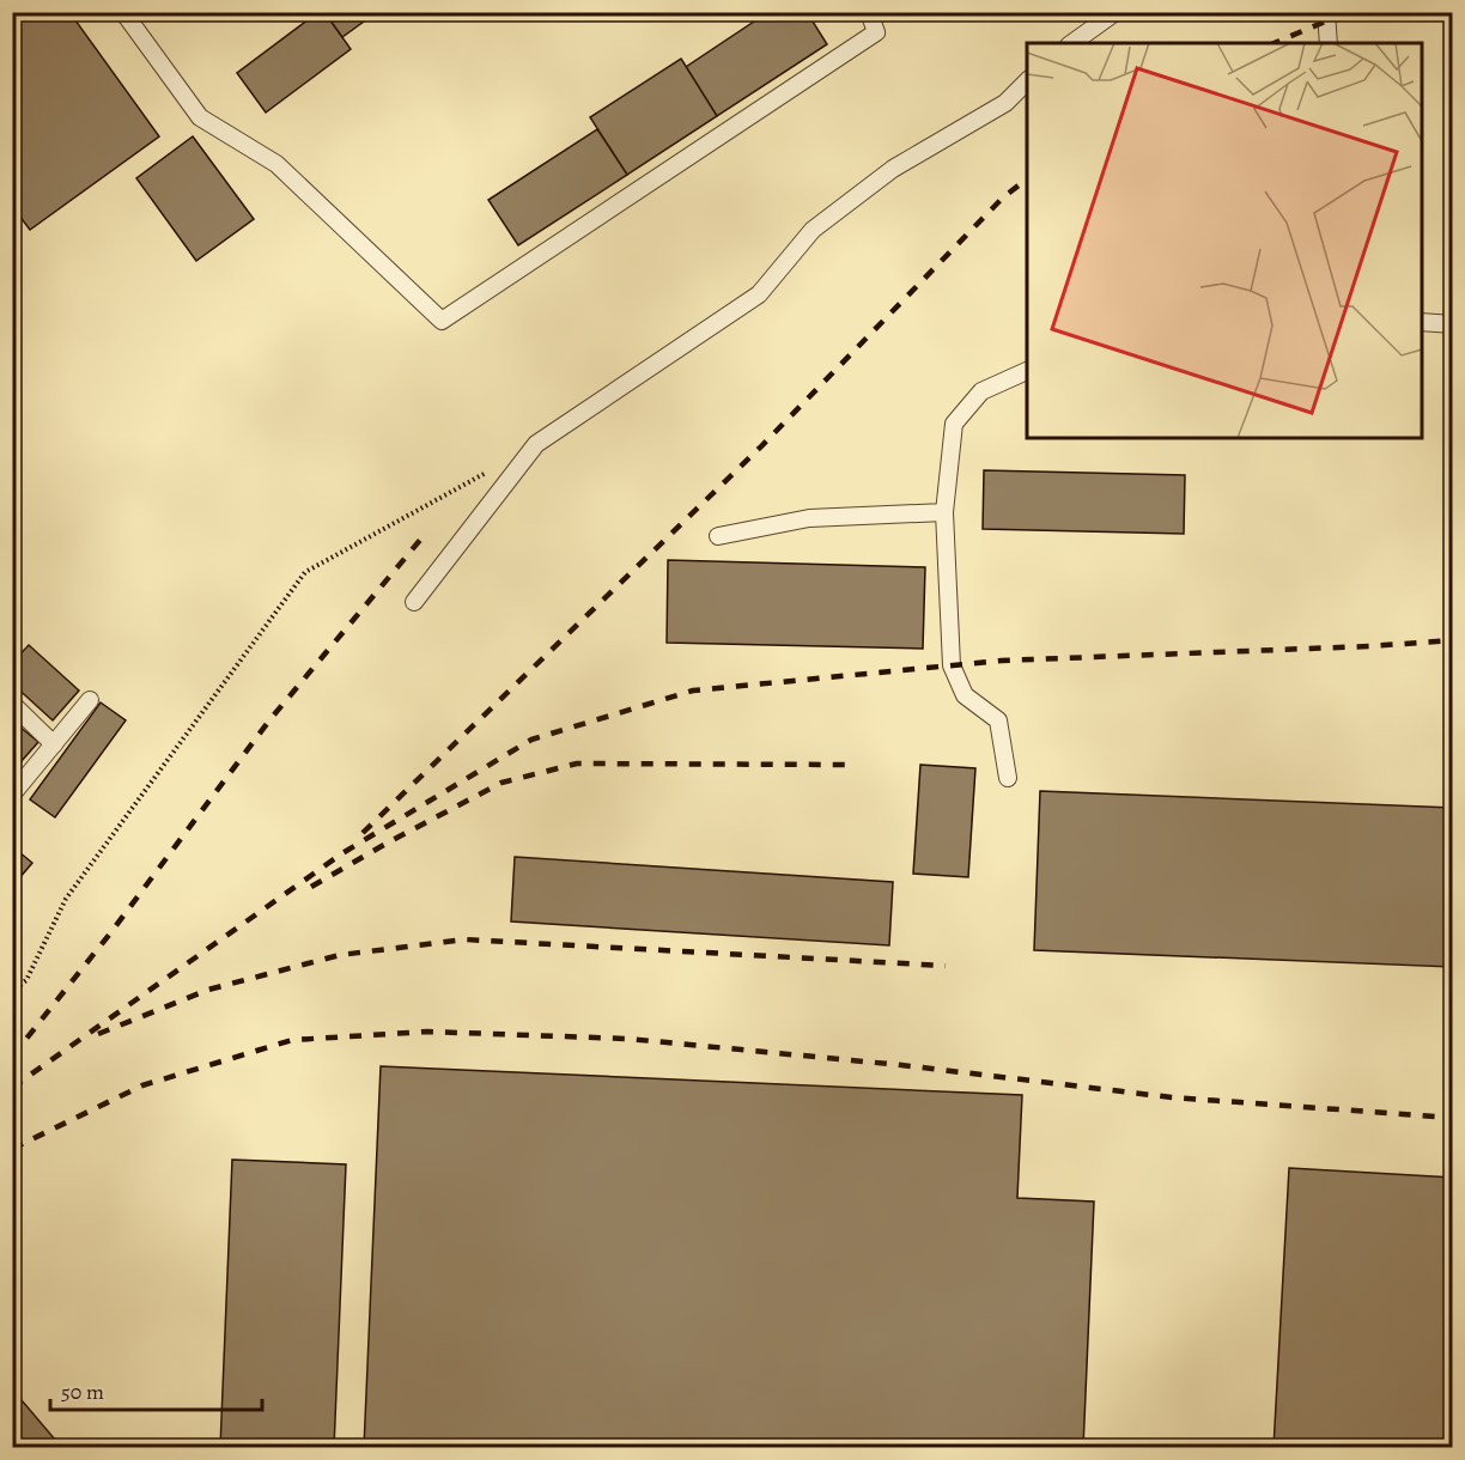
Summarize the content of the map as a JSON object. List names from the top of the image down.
{
  "scale_bar": "50 m"
}
